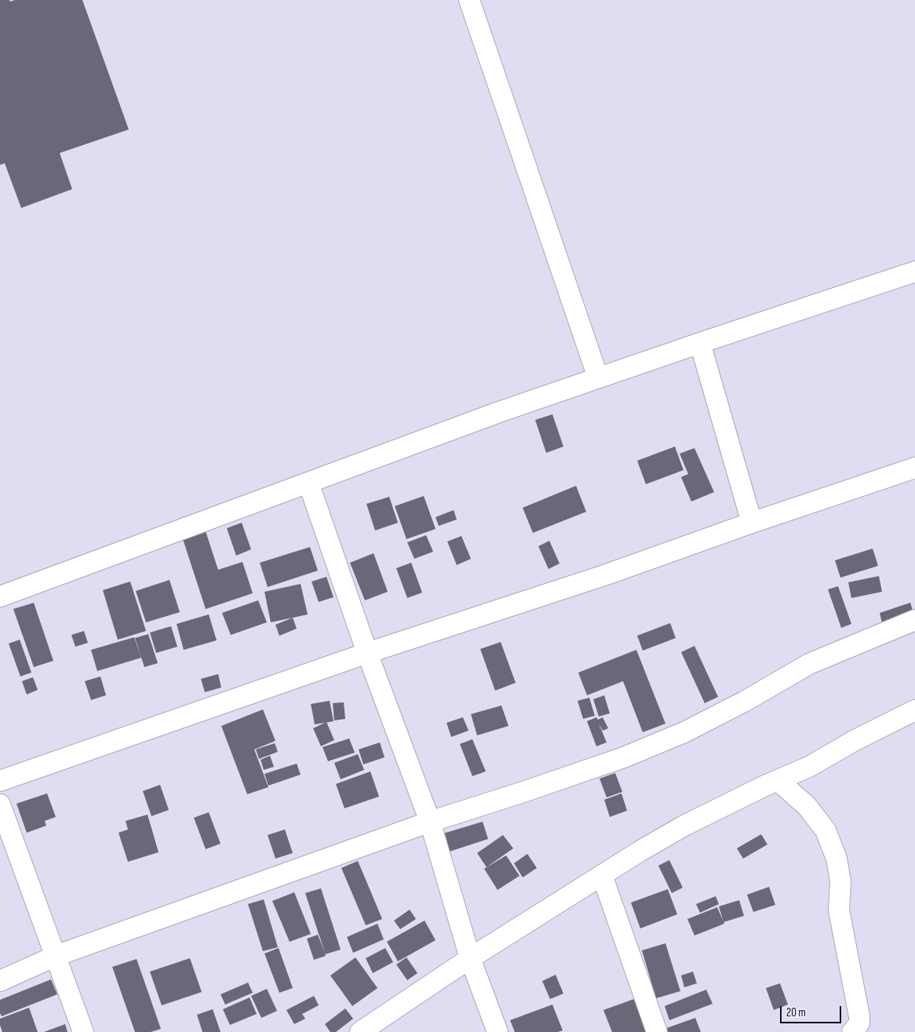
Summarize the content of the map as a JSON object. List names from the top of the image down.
{
  "scale_bar": "20 m"
}
